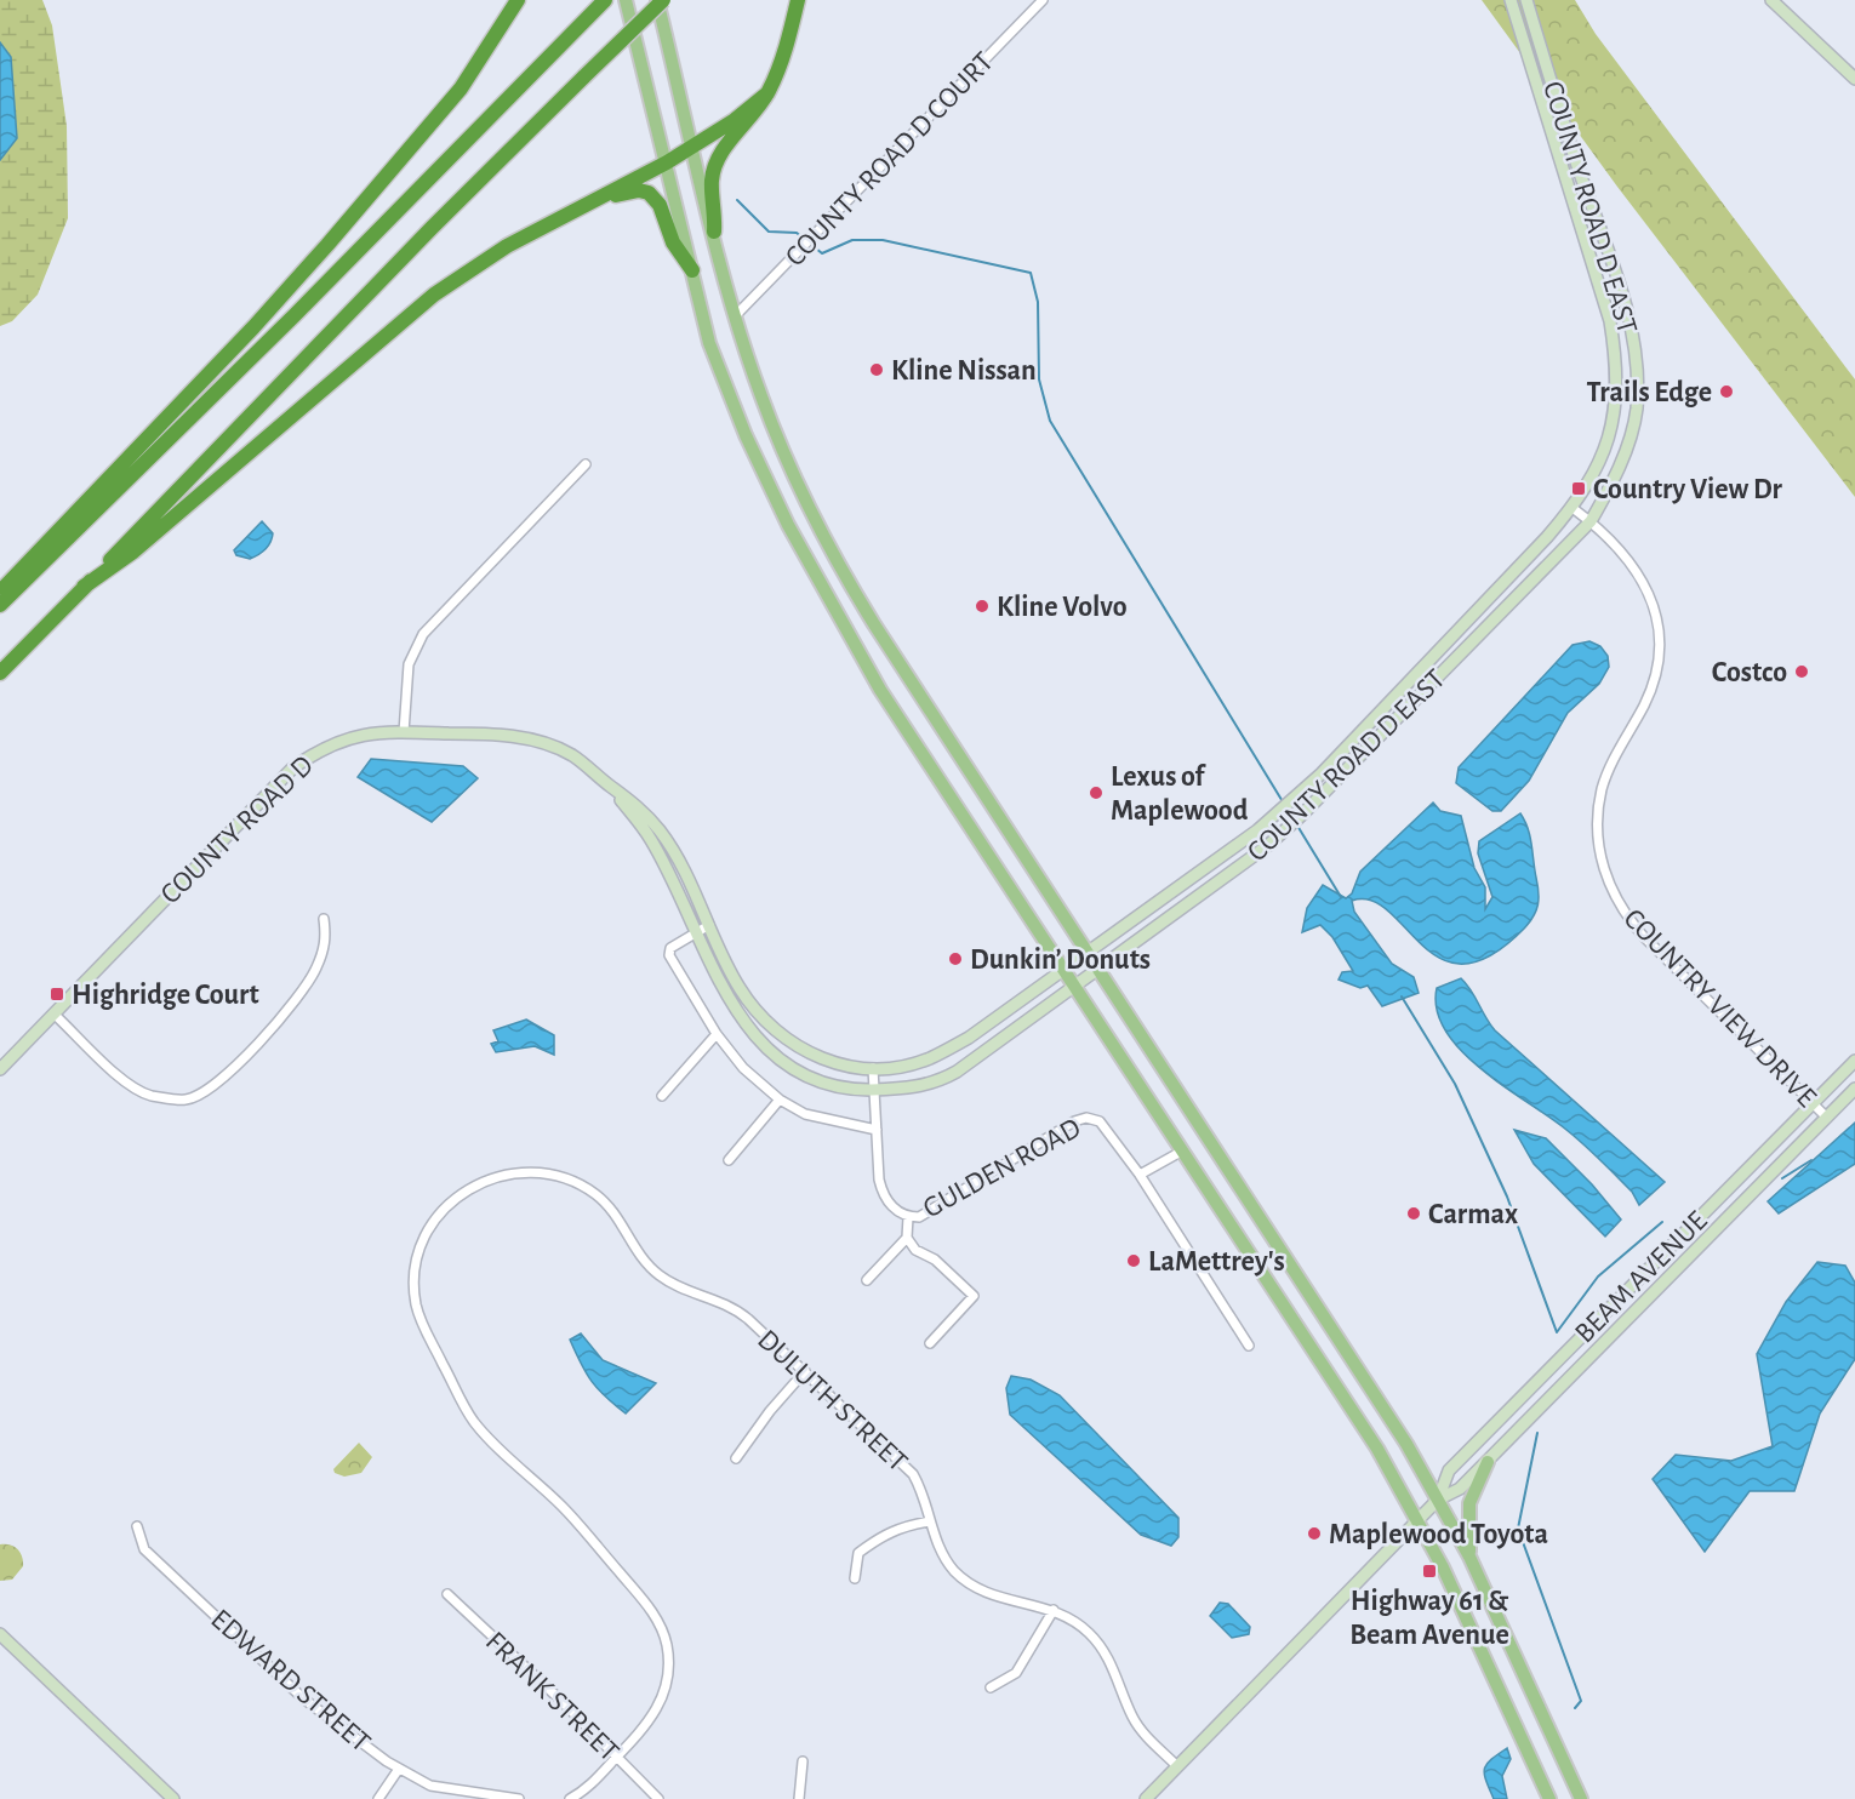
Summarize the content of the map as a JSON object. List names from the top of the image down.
{
  "streets": {
    "street": [
      "COUNTY ROAD D COURT",
      "COUNTY ROAD D EAST",
      "COUNTY ROAD D",
      "COUNTRY VIEW DRIVE",
      "GULDEN ROAD",
      "BEAM AVENUE",
      "DULUTH STREET",
      "EDWARD STREET",
      "FRANK STREET"
    ]
  },
  "crossings": [
    ["COUNTY ROAD D EAST", "COUNTY ROAD D"],
    ["COUNTY ROAD D EAST", "COUNTRY VIEW DRIVE"],
    ["COUNTY ROAD D EAST", "GULDEN ROAD"],
    ["COUNTRY VIEW DRIVE", "BEAM AVENUE"],
    ["BEAM AVENUE", "DULUTH STREET"],
    ["DULUTH STREET", "FRANK STREET"]
  ],
  "places": {
    "other": [
      "Kline Nissan",
      "Trails Edge",
      "Kline Volvo",
      "Costco",
      "Lexus of Maplewood",
      "Dunkin’ Donuts",
      "Carmax",
      "LaMettrey's",
      "Maplewood Toyota"
    ],
    "transit": ["Country View Dr", "Highridge Court", "Highway 61 & Beam Avenue"]
  }
}
